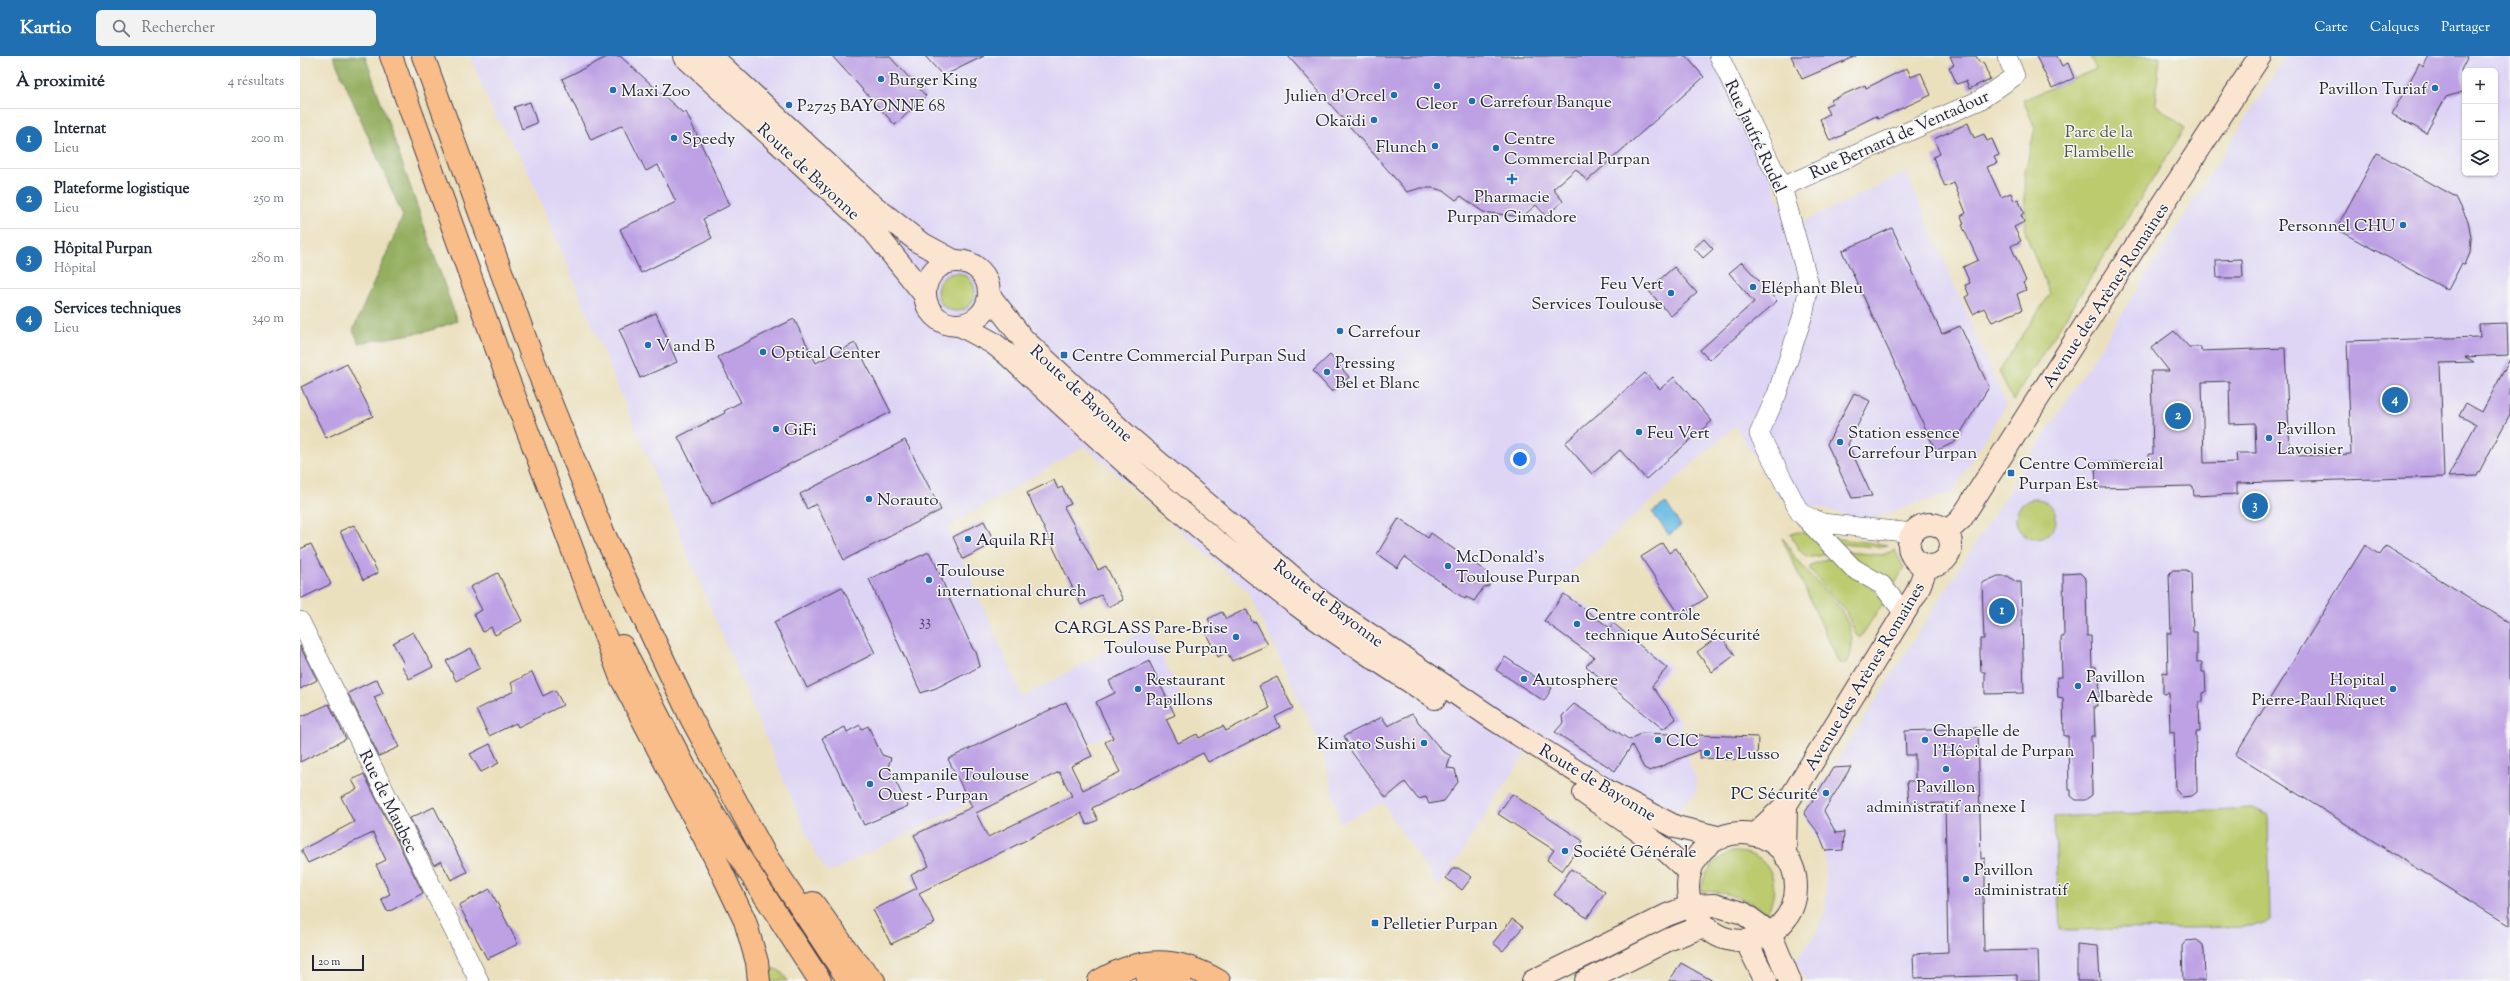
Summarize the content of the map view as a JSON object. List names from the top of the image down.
{
  "streets": {
    "street": [
      "Rue Bernard de Ventadour",
      "Rue Jaufré Rudel",
      "Route de Bayonne",
      "Avenue des Arènes Romaines",
      "Rue de Maubec"
    ]
  },
  "crossings": [
    ["Rue Bernard de Ventadour", "Rue Jaufré Rudel"]
  ],
  "parks": ["Parc de la Flambelle"],
  "places": {
    "other": [
      "Burger King",
      "Cleor",
      "Pavillon Turiaf",
      "Maxi Zoo",
      "Julien d'Orcel",
      "Carrefour Banque",
      "P2725 BAYONNE 68",
      "Okaïdi",
      "Speedy",
      "Flunch",
      "Centre Commercial Purpan",
      "Personnel CHU",
      "Eléphant Bleu",
      "Feu Vert Services Toulouse",
      "Carrefour",
      "V and B",
      "Optical Center",
      "Pressing Bel et Blanc",
      "GiFi",
      "Feu Vert",
      "Pavillon Lavoisier",
      "Station essence Carrefour Purpan",
      "Norauto",
      "Aquila RH",
      "McDonald's Toulouse Purpan",
      "Toulouse international church",
      "Centre contrôle technique AutoSécurité",
      "CARGLASS Pare-Brise Toulouse Purpan",
      "Autosphere",
      "Pavillon Albarède",
      "Restaurant Papillons",
      "Hopital Pierre-Paul Riquet",
      "CIC",
      "Chapelle de l'Hôpital de Purpan",
      "Kimato Sushi",
      "Le Lusso",
      "Pavillon administratif annexe I",
      "Campanile Toulouse Ouest - Purpan",
      "PC Sécurité",
      "Société Générale",
      "Pavillon administratif"
    ],
    "health": ["Pharmacie Purpan Cimadore"],
    "transit": ["Centre Commercial Purpan Sud", "Centre Commercial Purpan Est", "Pelletier Purpan"]
  },
  "house_numbers": ["33"],
  "scale_bar": "20 m",
  "page": {
    "header": "Kartio",
    "search": "Rechercher",
    "nav": ["Carte", "Calques", "Partager"],
    "heading": ["À proximité", "4 résultats"],
    "map_buttons": ["+", "−"],
    "list": [
      {
        "mark": "1",
        "name": "Internat",
        "note": "Lieu",
        "value": "200 m"
      },
      {
        "mark": "2",
        "name": "Plateforme logistique",
        "note": "Lieu",
        "value": "250 m"
      },
      {
        "mark": "3",
        "name": "Hôpital Purpan",
        "note": "Hôpital",
        "value": "280 m"
      },
      {
        "mark": "4",
        "name": "Services techniques",
        "note": "Lieu",
        "value": "340 m"
      }
    ],
    "pins": [
      "4",
      "2",
      "3",
      "1"
    ],
    "scale": "20 m"
  }
}
